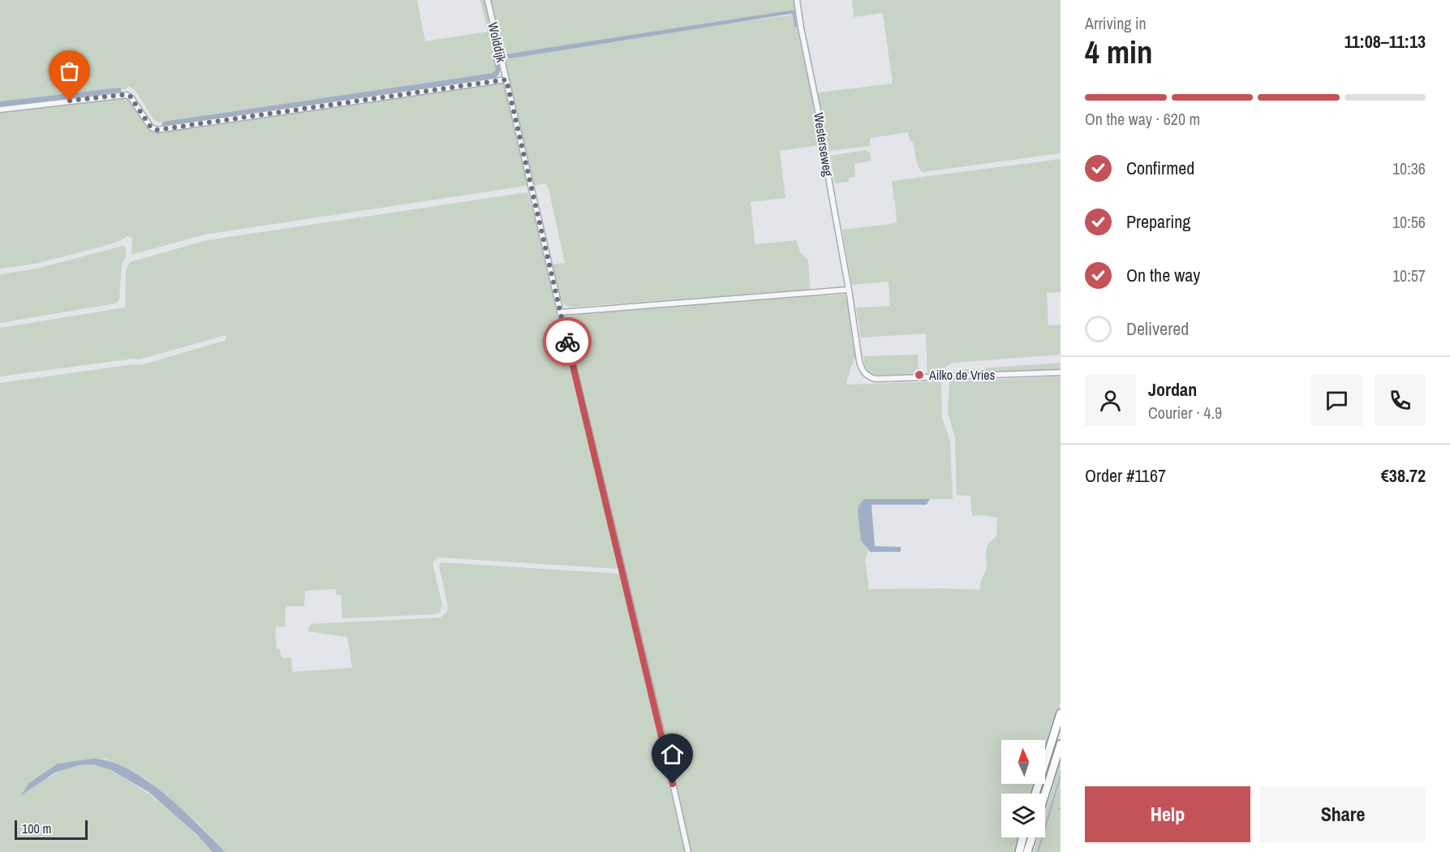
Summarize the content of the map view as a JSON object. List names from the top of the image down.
{
  "streets": {
    "street": ["Wolddijk", "Westerseweg"]
  },
  "places": ["Ailko de Vries"],
  "scale_bar": "100 m",
  "north": "top",
  "page": {
    "heading": ["4 min", "Arriving in", "11:08–11:13"],
    "panel": [
      "Jordan",
      "Courier · 4.9",
      "Order #1167",
      "€38.72"
    ],
    "bar": "On the way · 620 m",
    "list": [
      ["Confirmed", "10:36"],
      ["Preparing", "10:56"],
      ["On the way", "10:57"],
      "Delivered"
    ],
    "buttons": ["Help", "Share"],
    "scale": "100 m"
  }
}
